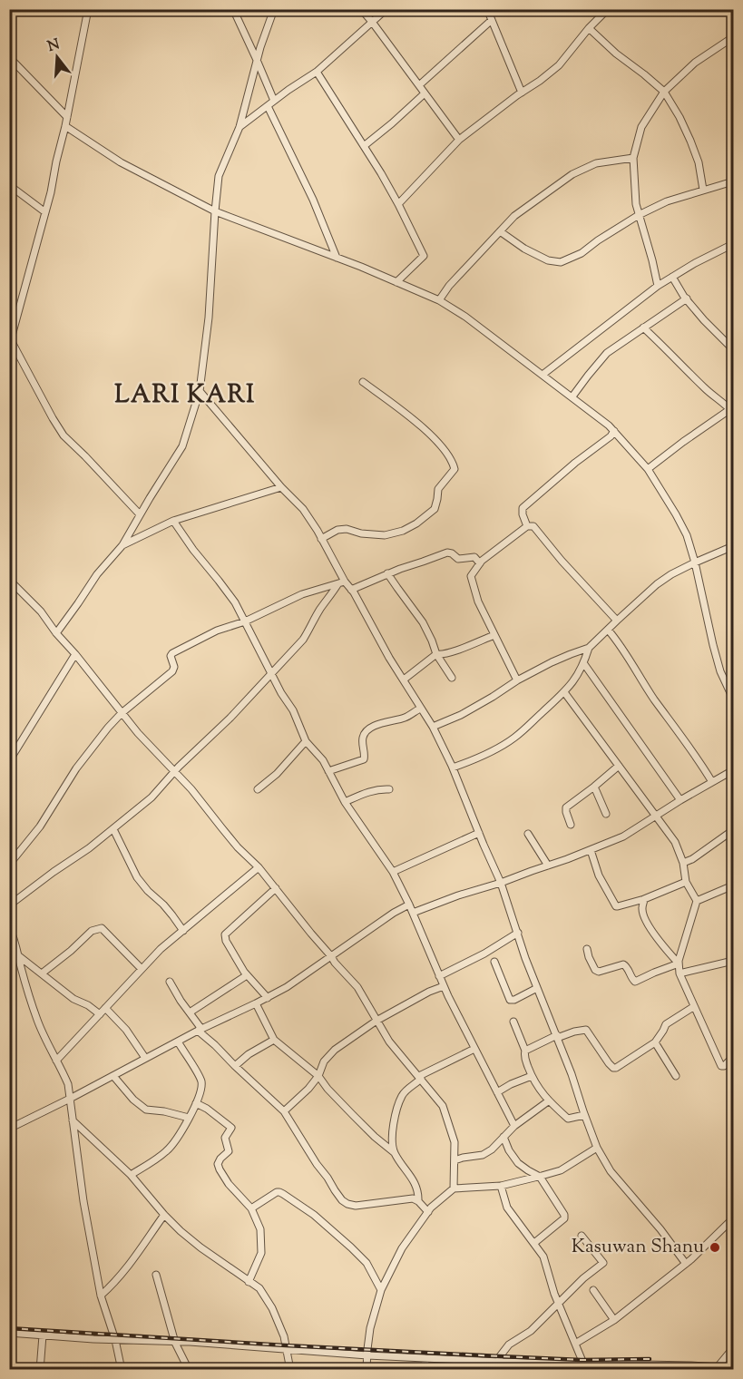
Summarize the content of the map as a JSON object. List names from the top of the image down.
{
  "districts": ["LARI KARI"],
  "places": ["Kasuwan Shanu"],
  "north": "top"
}
